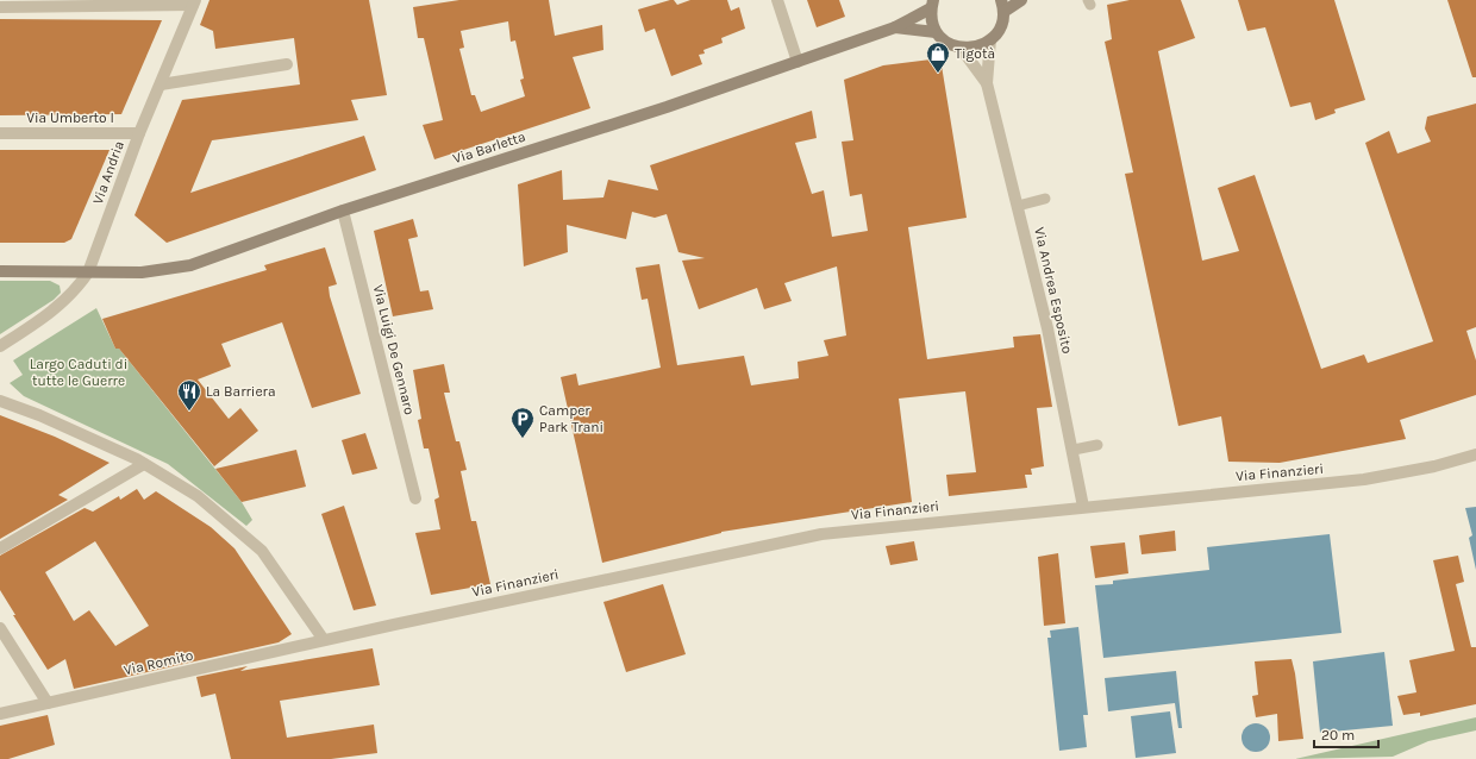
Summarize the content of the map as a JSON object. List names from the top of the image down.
{
  "streets": {
    "street": [
      "Via Umberto I",
      "Via Barletta",
      "Via Andria",
      "Via Andrea Esposito",
      "Via Luigi De Gennaro",
      "Via Finanzieri",
      "Via Romito"
    ]
  },
  "crossings": [
    ["Via Umberto I", "Via Andria"],
    ["Via Barletta", "Via Andria"],
    ["Via Barletta", "Via Andrea Esposito"],
    ["Via Barletta", "Via Luigi De Gennaro"],
    ["Via Andrea Esposito", "Via Finanzieri"],
    ["Via Finanzieri", "Via Romito"]
  ],
  "parks": ["Largo Caduti di tutte le Guerre"],
  "places": {
    "shop": ["Tigotà"],
    "restaurant": ["La Barriera"],
    "parking": ["Camper Park Trani"]
  },
  "scale_bar": "20 m"
}
